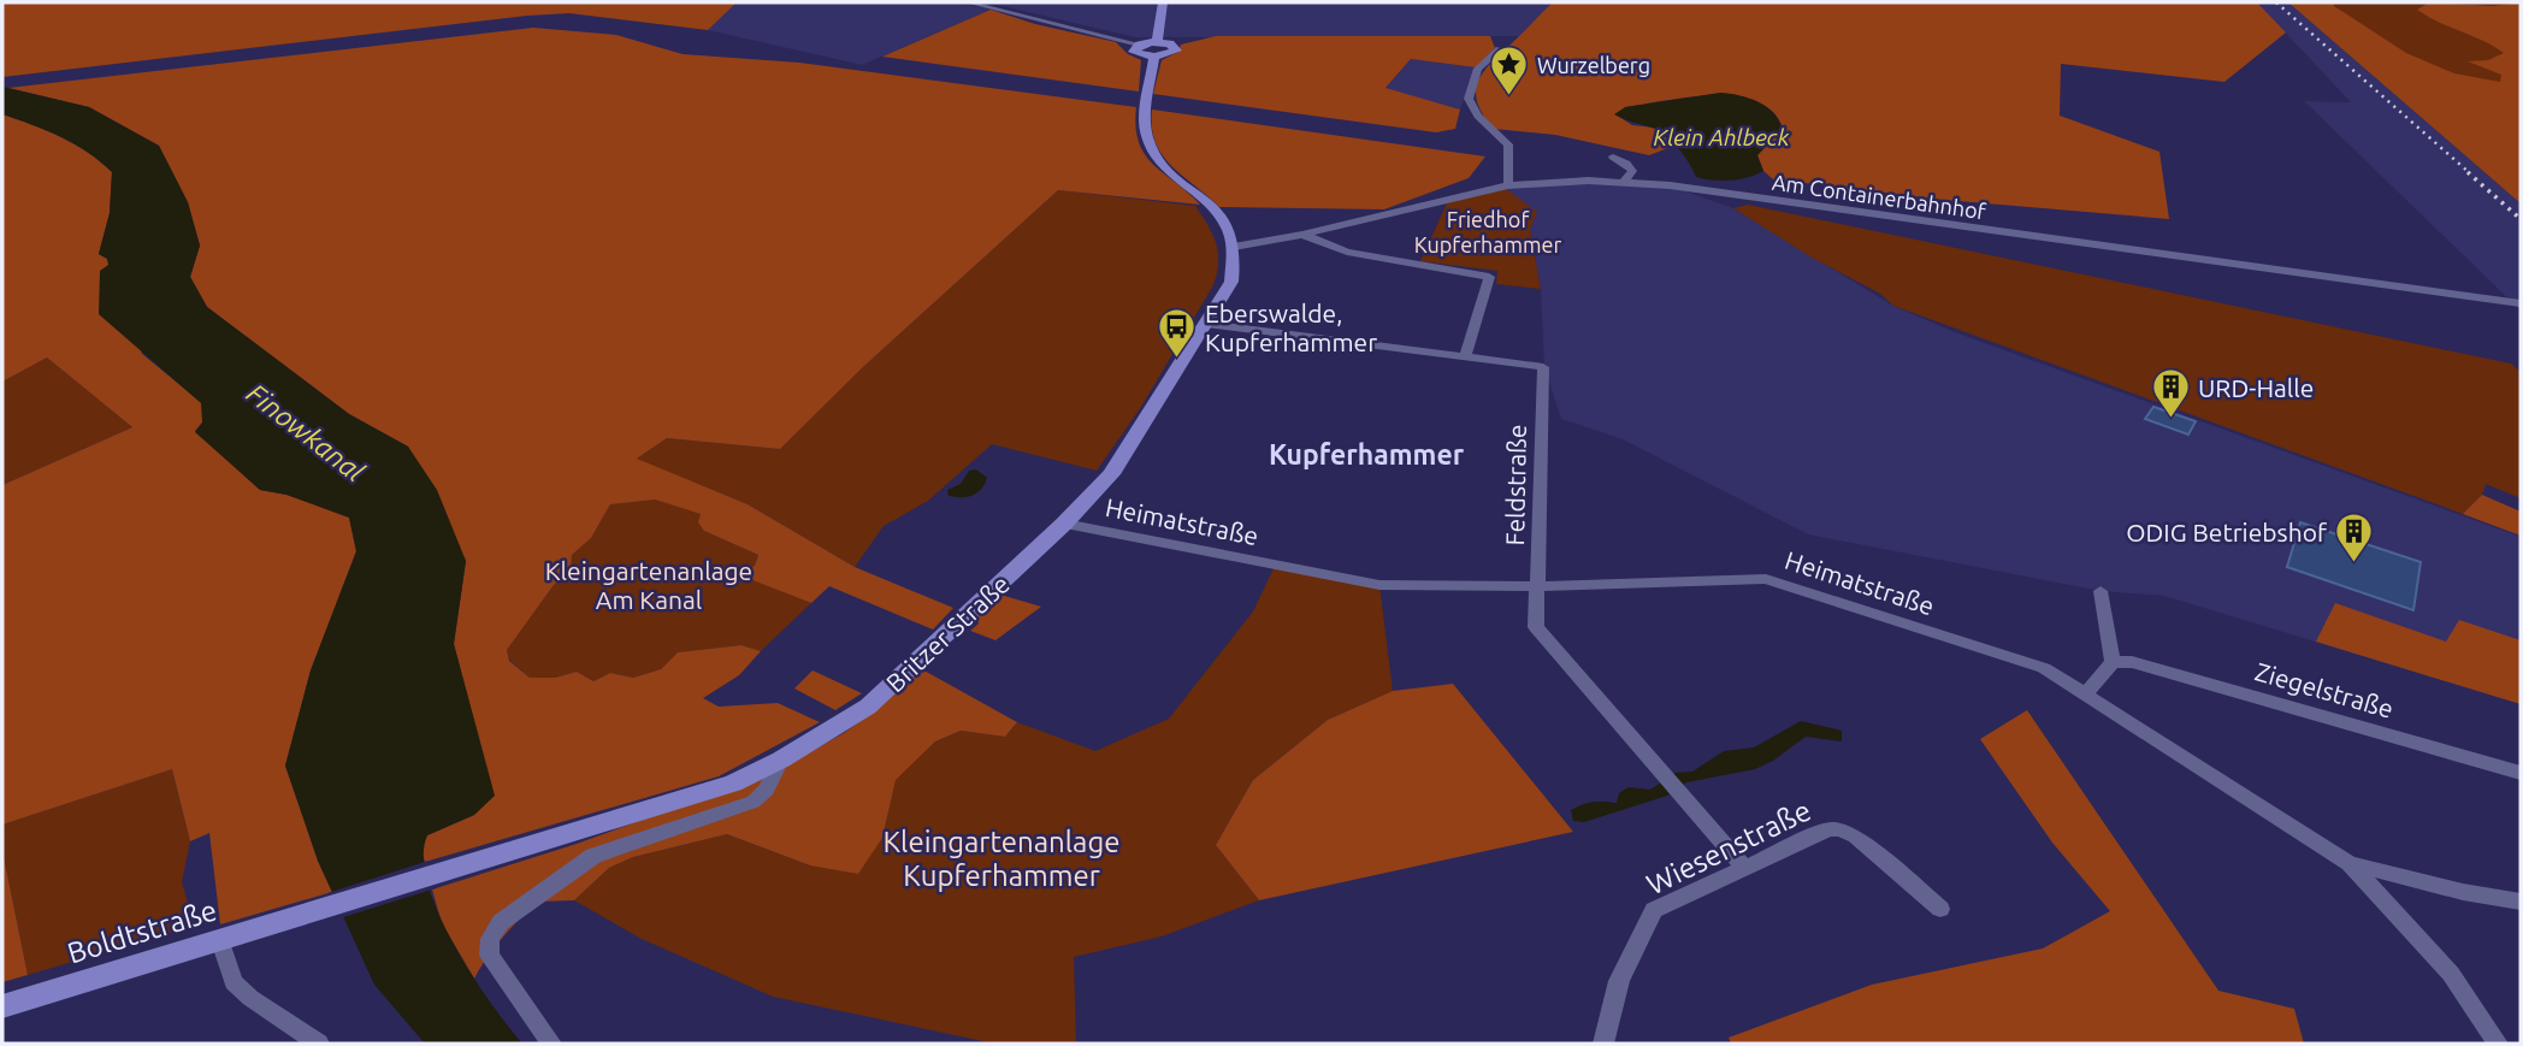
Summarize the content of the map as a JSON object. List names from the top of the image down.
{
  "streets": {
    "main road": ["Britzer Straße", "Boldtstraße"],
    "street": [
      "Am Containerbahnhof",
      "Feldstraße",
      "Heimatstraße",
      "Ziegelstraße",
      "Wiesenstraße"
    ]
  },
  "crossings": [
    ["Am Containerbahnhof", "Britzer Straße"],
    ["Feldstraße", "Heimatstraße"],
    ["Feldstraße", "Britzer Straße"],
    ["Feldstraße", "Wiesenstraße"],
    ["Heimatstraße", "Britzer Straße"],
    ["Britzer Straße", "Boldtstraße"]
  ],
  "districts": ["Kupferhammer"],
  "water": ["Klein Ahlbeck", "Finowkanal"],
  "parks": ["Friedhof Kupferhammer", "Kleingartenanlage Am Kanal", "Kleingartenanlage Kupferhammer"],
  "places": {
    "place": ["Wurzelberg"],
    "bus stop": ["Eberswalde, Kupferhammer"],
    "building": ["URD-Halle", "ODIG Betriebshof"]
  }
}
